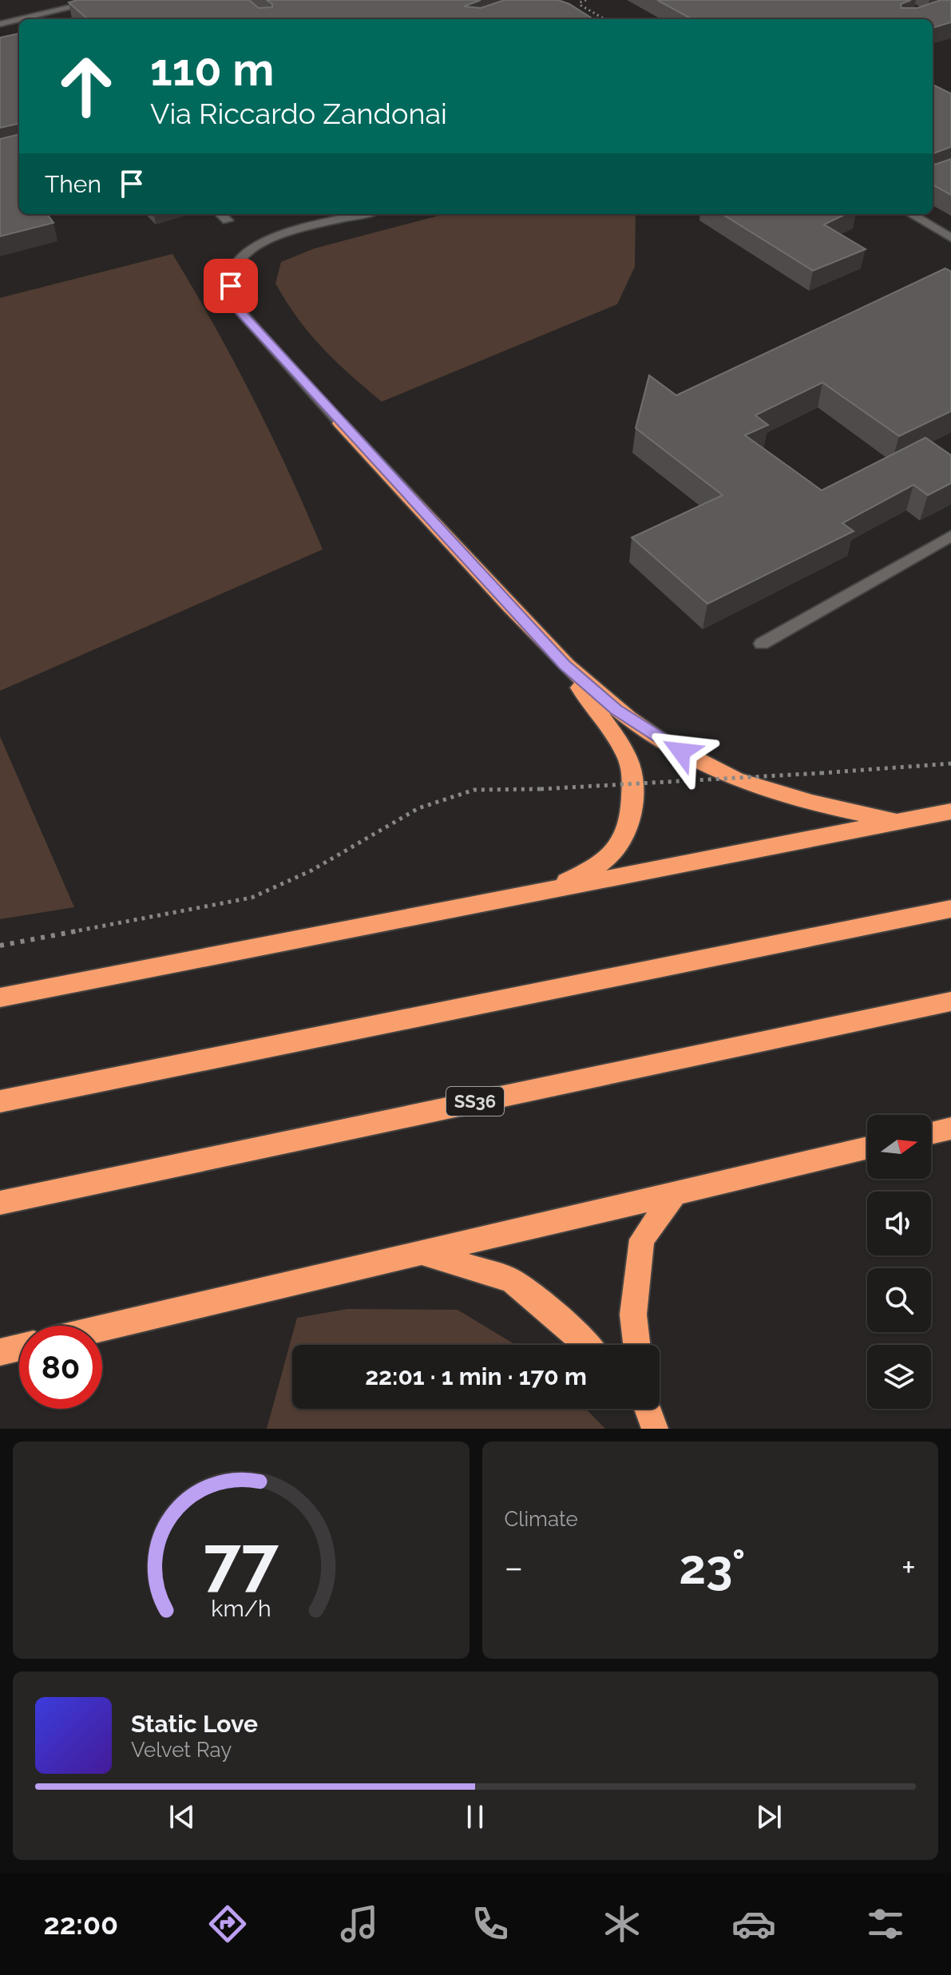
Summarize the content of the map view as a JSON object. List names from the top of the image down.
{
  "streets": {
    "highway": ["SS36"]
  },
  "north": "right",
  "page": {
    "turn": ["110 m", "Via Riccardo Zandonai"],
    "then": "Then",
    "limit": "80",
    "trip": "22:01 · 1 min · 170 m",
    "tile": "Climate",
    "heat": ["−", "23°", "+"],
    "song": ["Static Love", "Velvet Ray"],
    "tabs": "22:00",
    "gauge": ["77", "km/h"]
  }
}
